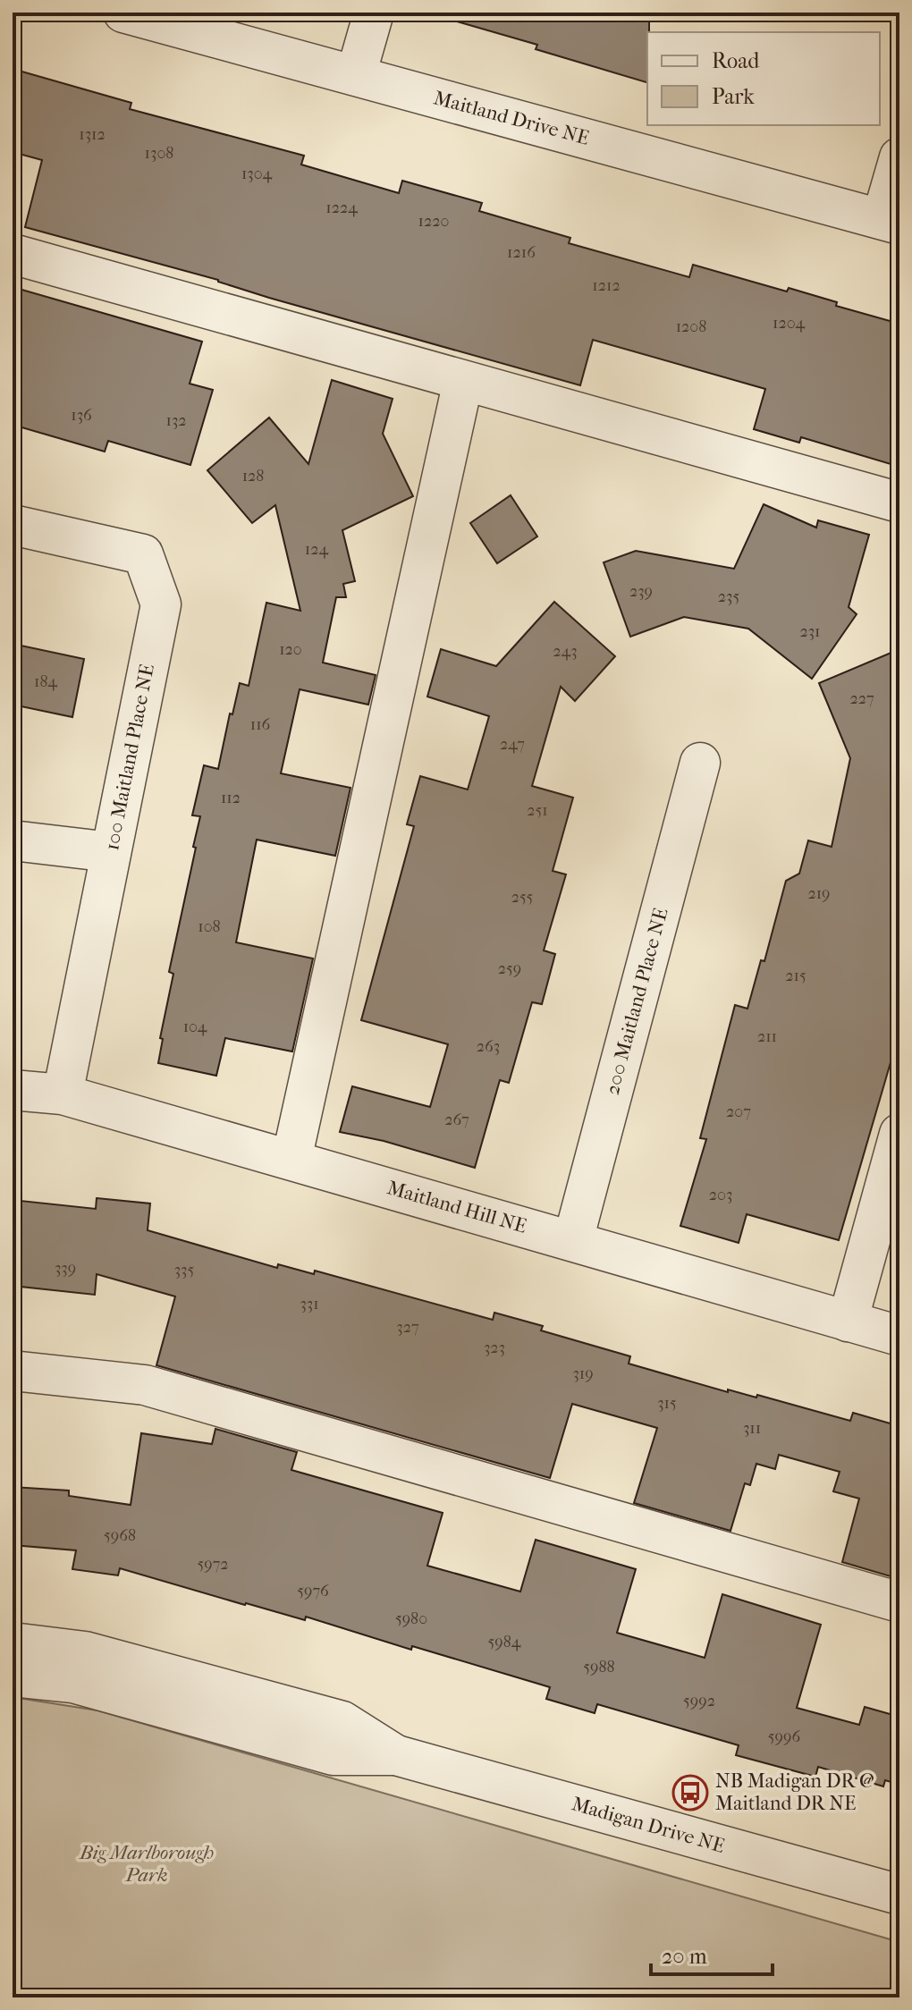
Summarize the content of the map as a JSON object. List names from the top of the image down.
{
  "streets": {
    "street": [
      "Maitland Drive NE",
      "100 Maitland Place NE",
      "200 Maitland Place NE",
      "Maitland Hill NE",
      "Madigan Drive NE"
    ]
  },
  "crossings": [
    ["100 Maitland Place NE", "Maitland Hill NE"],
    ["200 Maitland Place NE", "Maitland Hill NE"]
  ],
  "parks": ["Big Marlborough Park"],
  "places": {
    "bus stop": ["NB Madigan DR @ Maitland DR NE"]
  },
  "house_numbers": [
    "1312",
    "1308",
    "1304",
    "1224",
    "1220",
    "1216",
    "1212",
    "1204",
    "1208",
    "136",
    "132",
    "128",
    "124",
    "239",
    "235",
    "231",
    "120",
    "243",
    "184",
    "227",
    "116",
    "247",
    "112",
    "251",
    "219",
    "255",
    "108",
    "259",
    "215",
    "104",
    "211",
    "263",
    "207",
    "267",
    "203",
    "339",
    "335",
    "331",
    "327",
    "323",
    "319",
    "315",
    "311",
    "5968",
    "5972",
    "5976",
    "5980",
    "5984",
    "5988",
    "5992",
    "5996"
  ],
  "legend": ["Road", "Park"],
  "scale_bar": "20 m"
}
